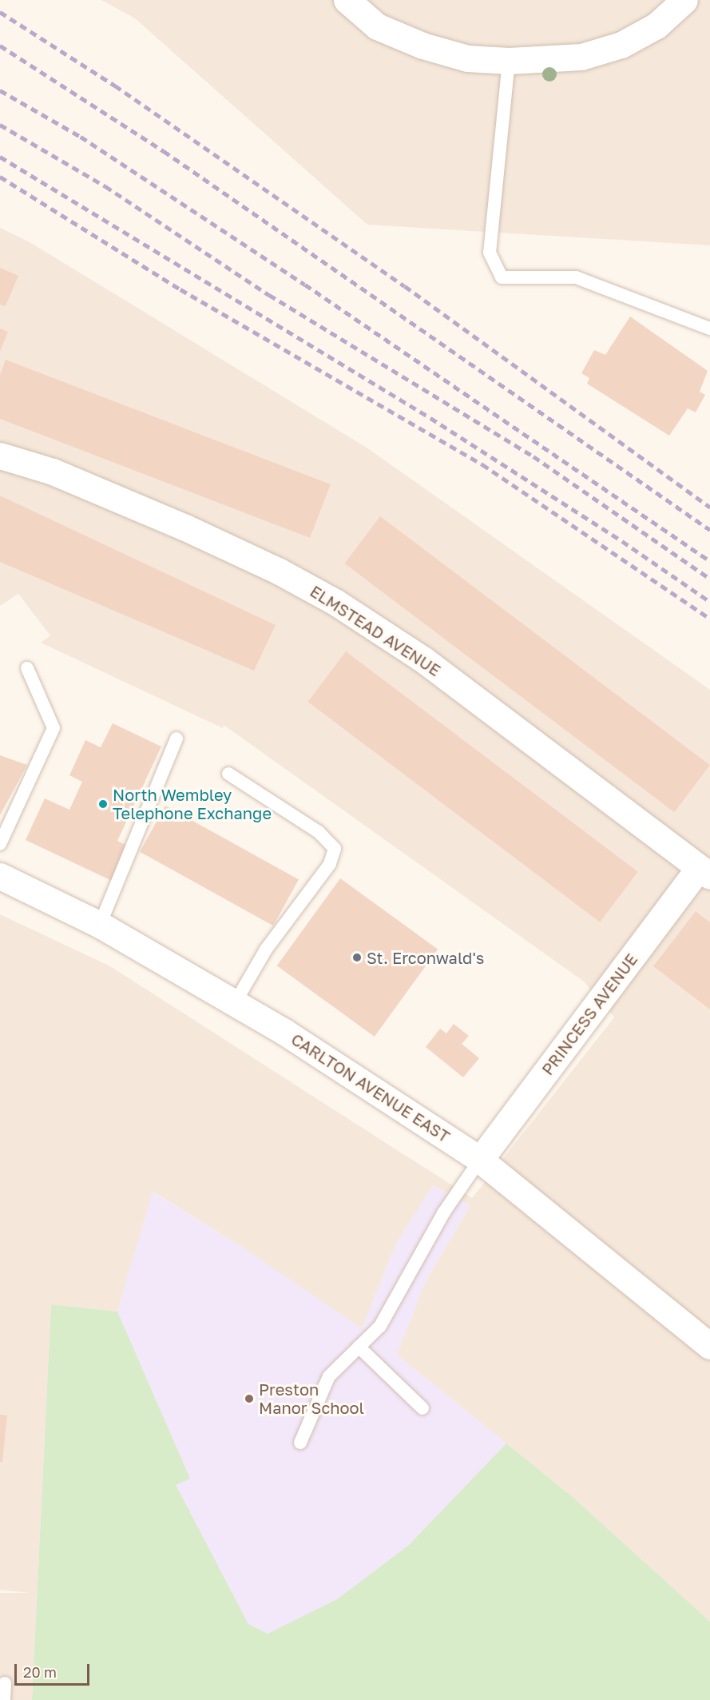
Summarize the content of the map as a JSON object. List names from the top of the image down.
{
  "streets": {
    "street": ["ELMSTEAD AVENUE", "PRINCESS AVENUE", "CARLTON AVENUE EAST"]
  },
  "crossings": [
    ["ELMSTEAD AVENUE", "PRINCESS AVENUE"],
    ["PRINCESS AVENUE", "CARLTON AVENUE EAST"]
  ],
  "places": ["North Wembley Telephone Exchange", "St. Erconwald's", "Preston Manor School"],
  "scale_bar": "20 m"
}
